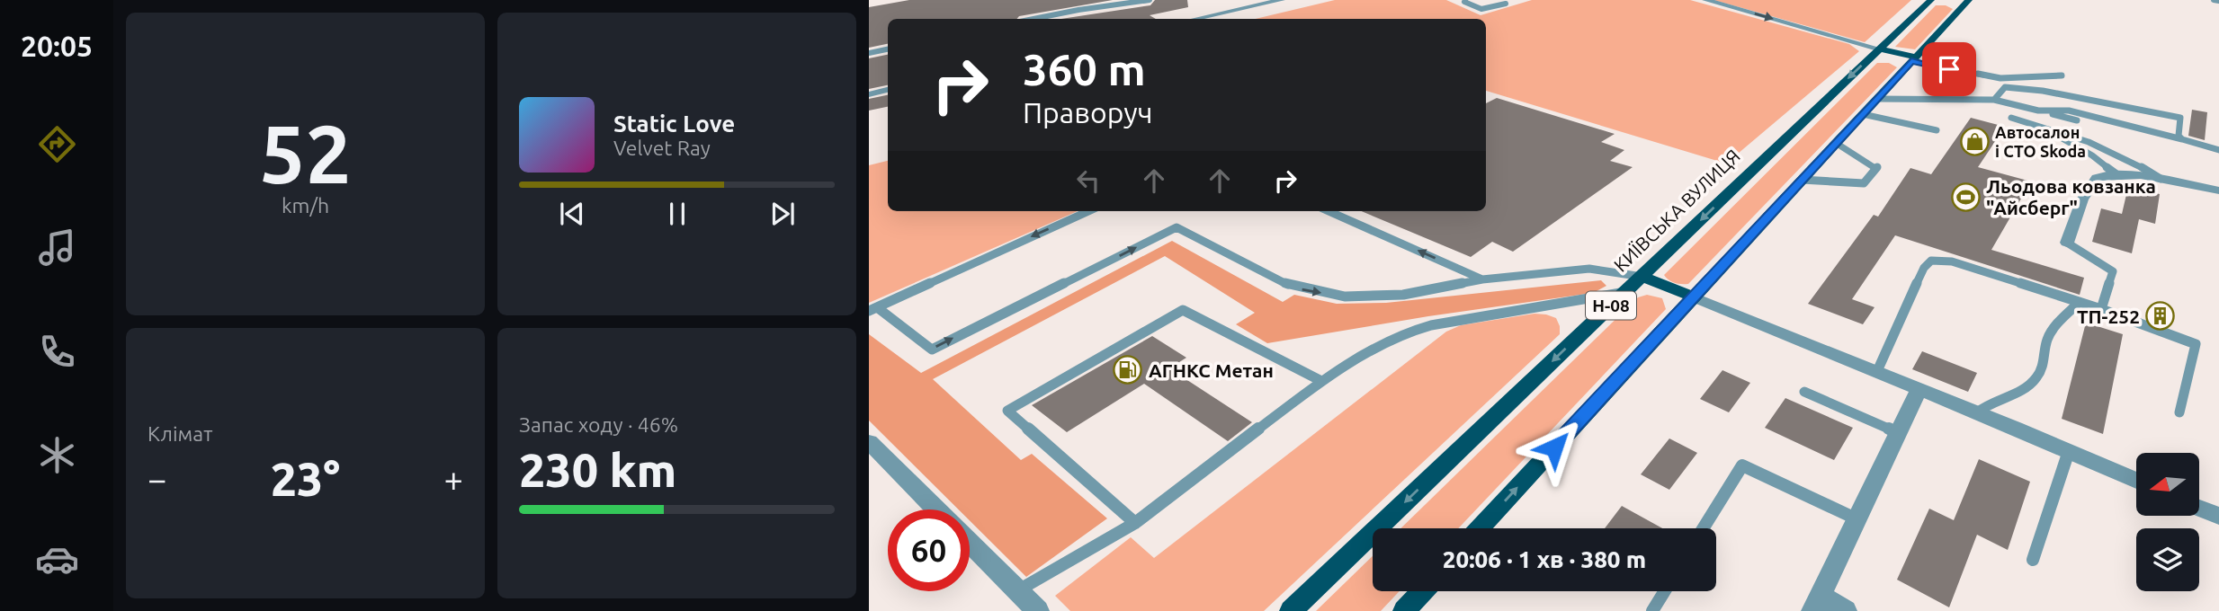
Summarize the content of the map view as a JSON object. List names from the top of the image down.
{
  "streets": {
    "main road": ["КИЇВСЬКА ВУЛИЦЯ", "Н-08"]
  },
  "places": {
    "shop": ["Автосалон і СТО Skoda"],
    "sports": ["Льодова ковзанка \"Айсберг\""],
    "building": ["ТП-252"],
    "fuel station": ["АГНКС Метан"]
  },
  "north": "left",
  "page": {
    "tabs": "20:05",
    "tile": [
      ["52", "km/h"],
      "Клімат",
      ["Запас ходу · 46%", "230 km"]
    ],
    "turn": ["360 m", "Праворуч"],
    "song": ["Static Love", "Velvet Ray"],
    "heat": ["−", "23°", "+"],
    "limit": "60",
    "trip": "20:06 · 1 хв · 380 m"
  }
}
